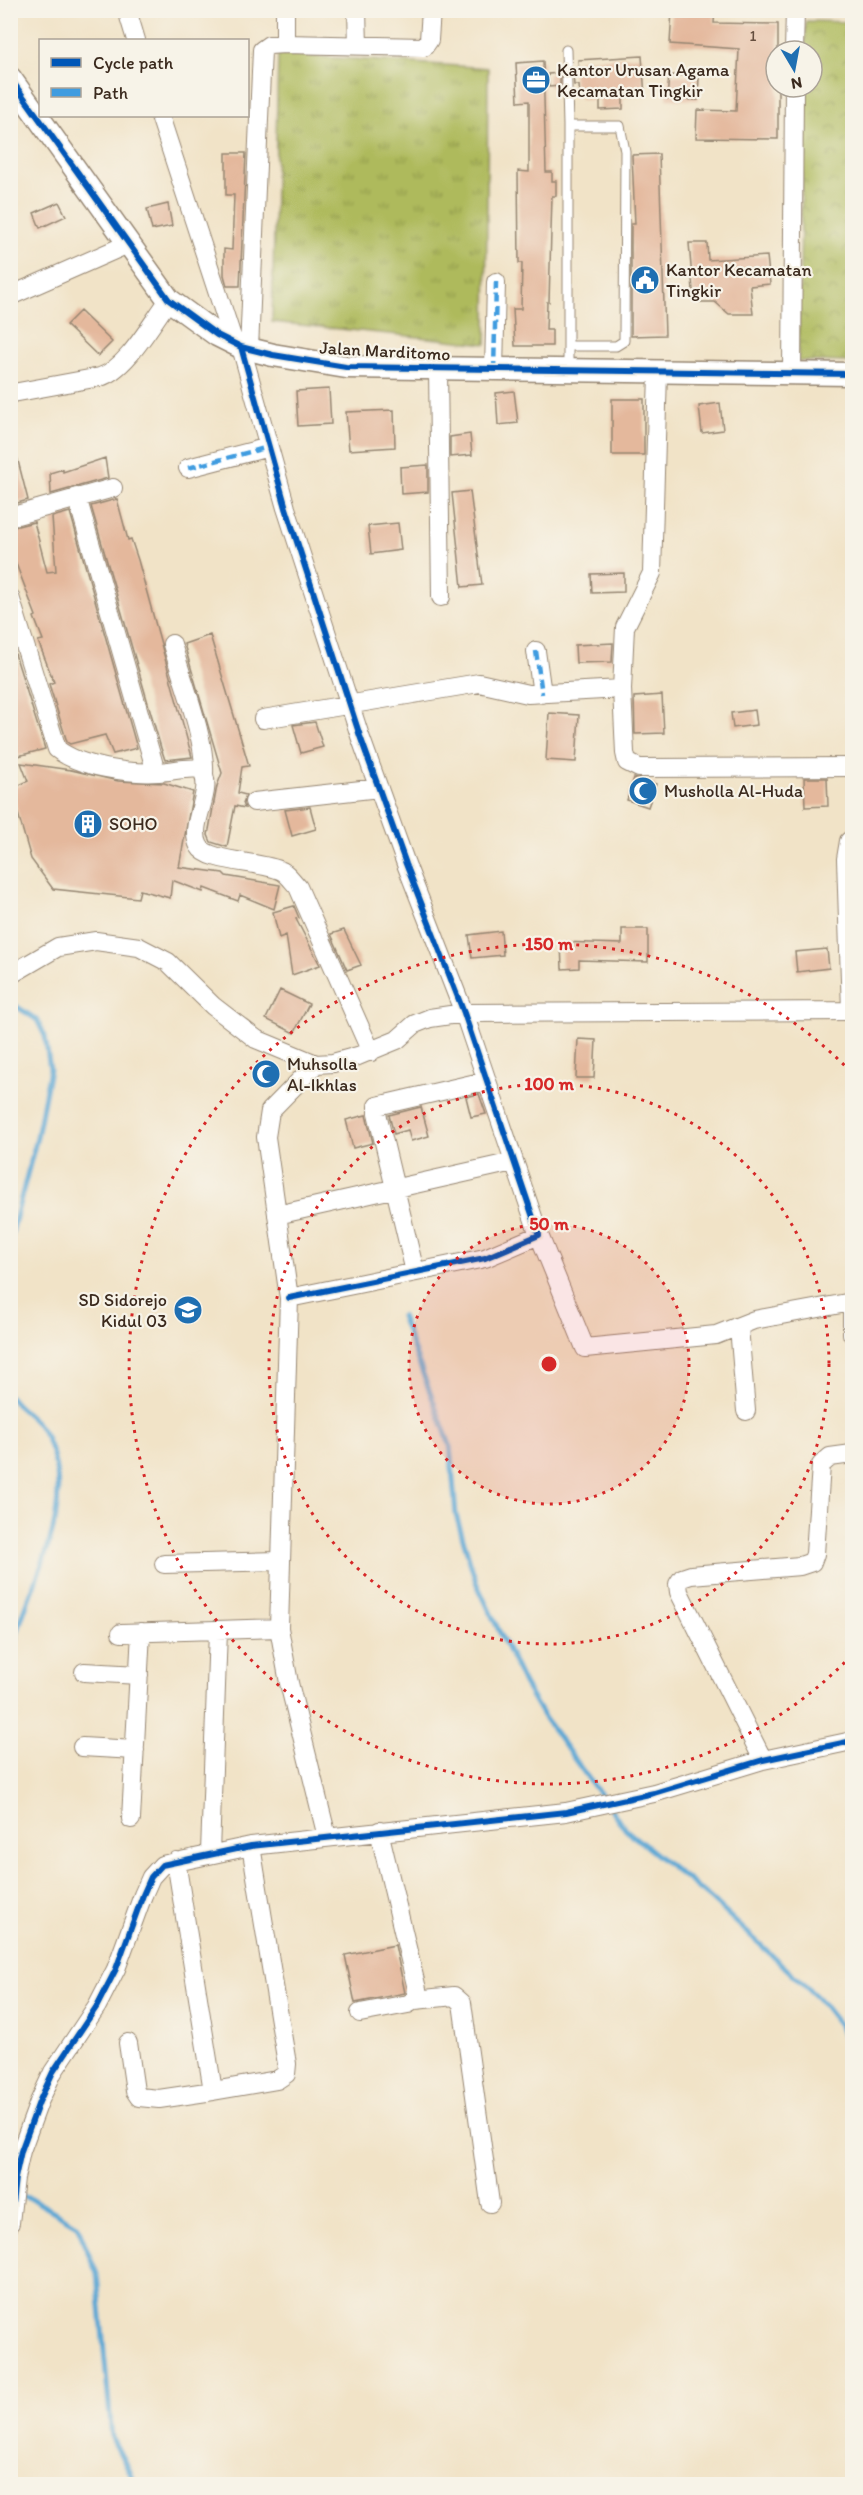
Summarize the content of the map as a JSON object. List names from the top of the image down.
{
  "streets": {
    "street": ["Jalan Marditomo"]
  },
  "places": {
    "office": ["Kantor Urusan Agama Kecamatan Tingkir"],
    "public building": ["Kantor Kecamatan Tingkir"],
    "mosque": ["Musholla Al-Huda", "Muhsolla Al-Ikhlas"],
    "building": ["SOHO"],
    "school or university": ["SD Sidorejo Kidul 03"]
  },
  "house_numbers": ["1"],
  "legend": ["Cycle path", "Path"],
  "north": "bottom",
  "rings": ["150 m", "100 m", "50 m"]
}
